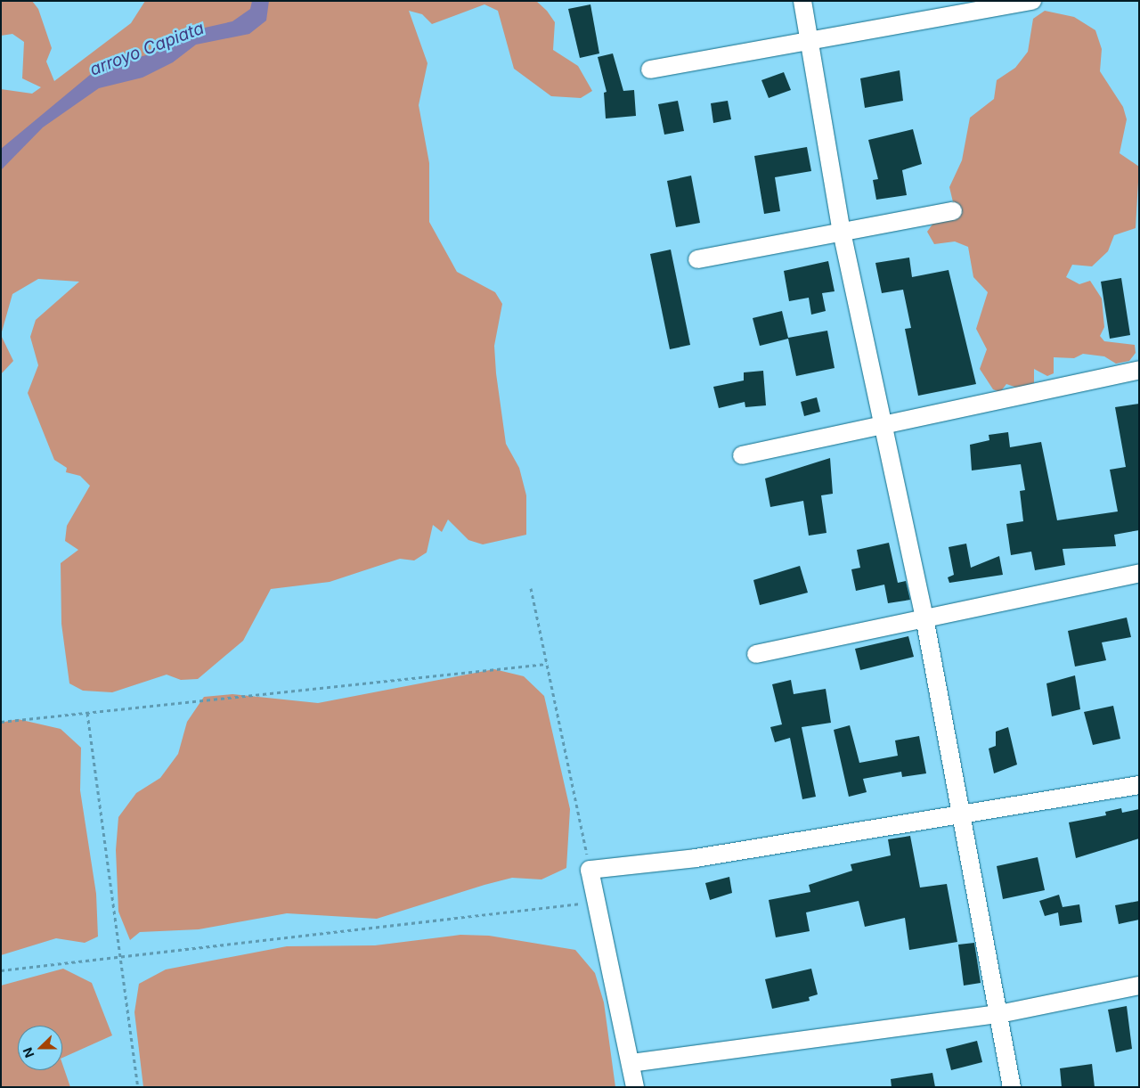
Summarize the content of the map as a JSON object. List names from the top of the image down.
{
  "water": ["arroyo Capiata"],
  "north": "left"
}
